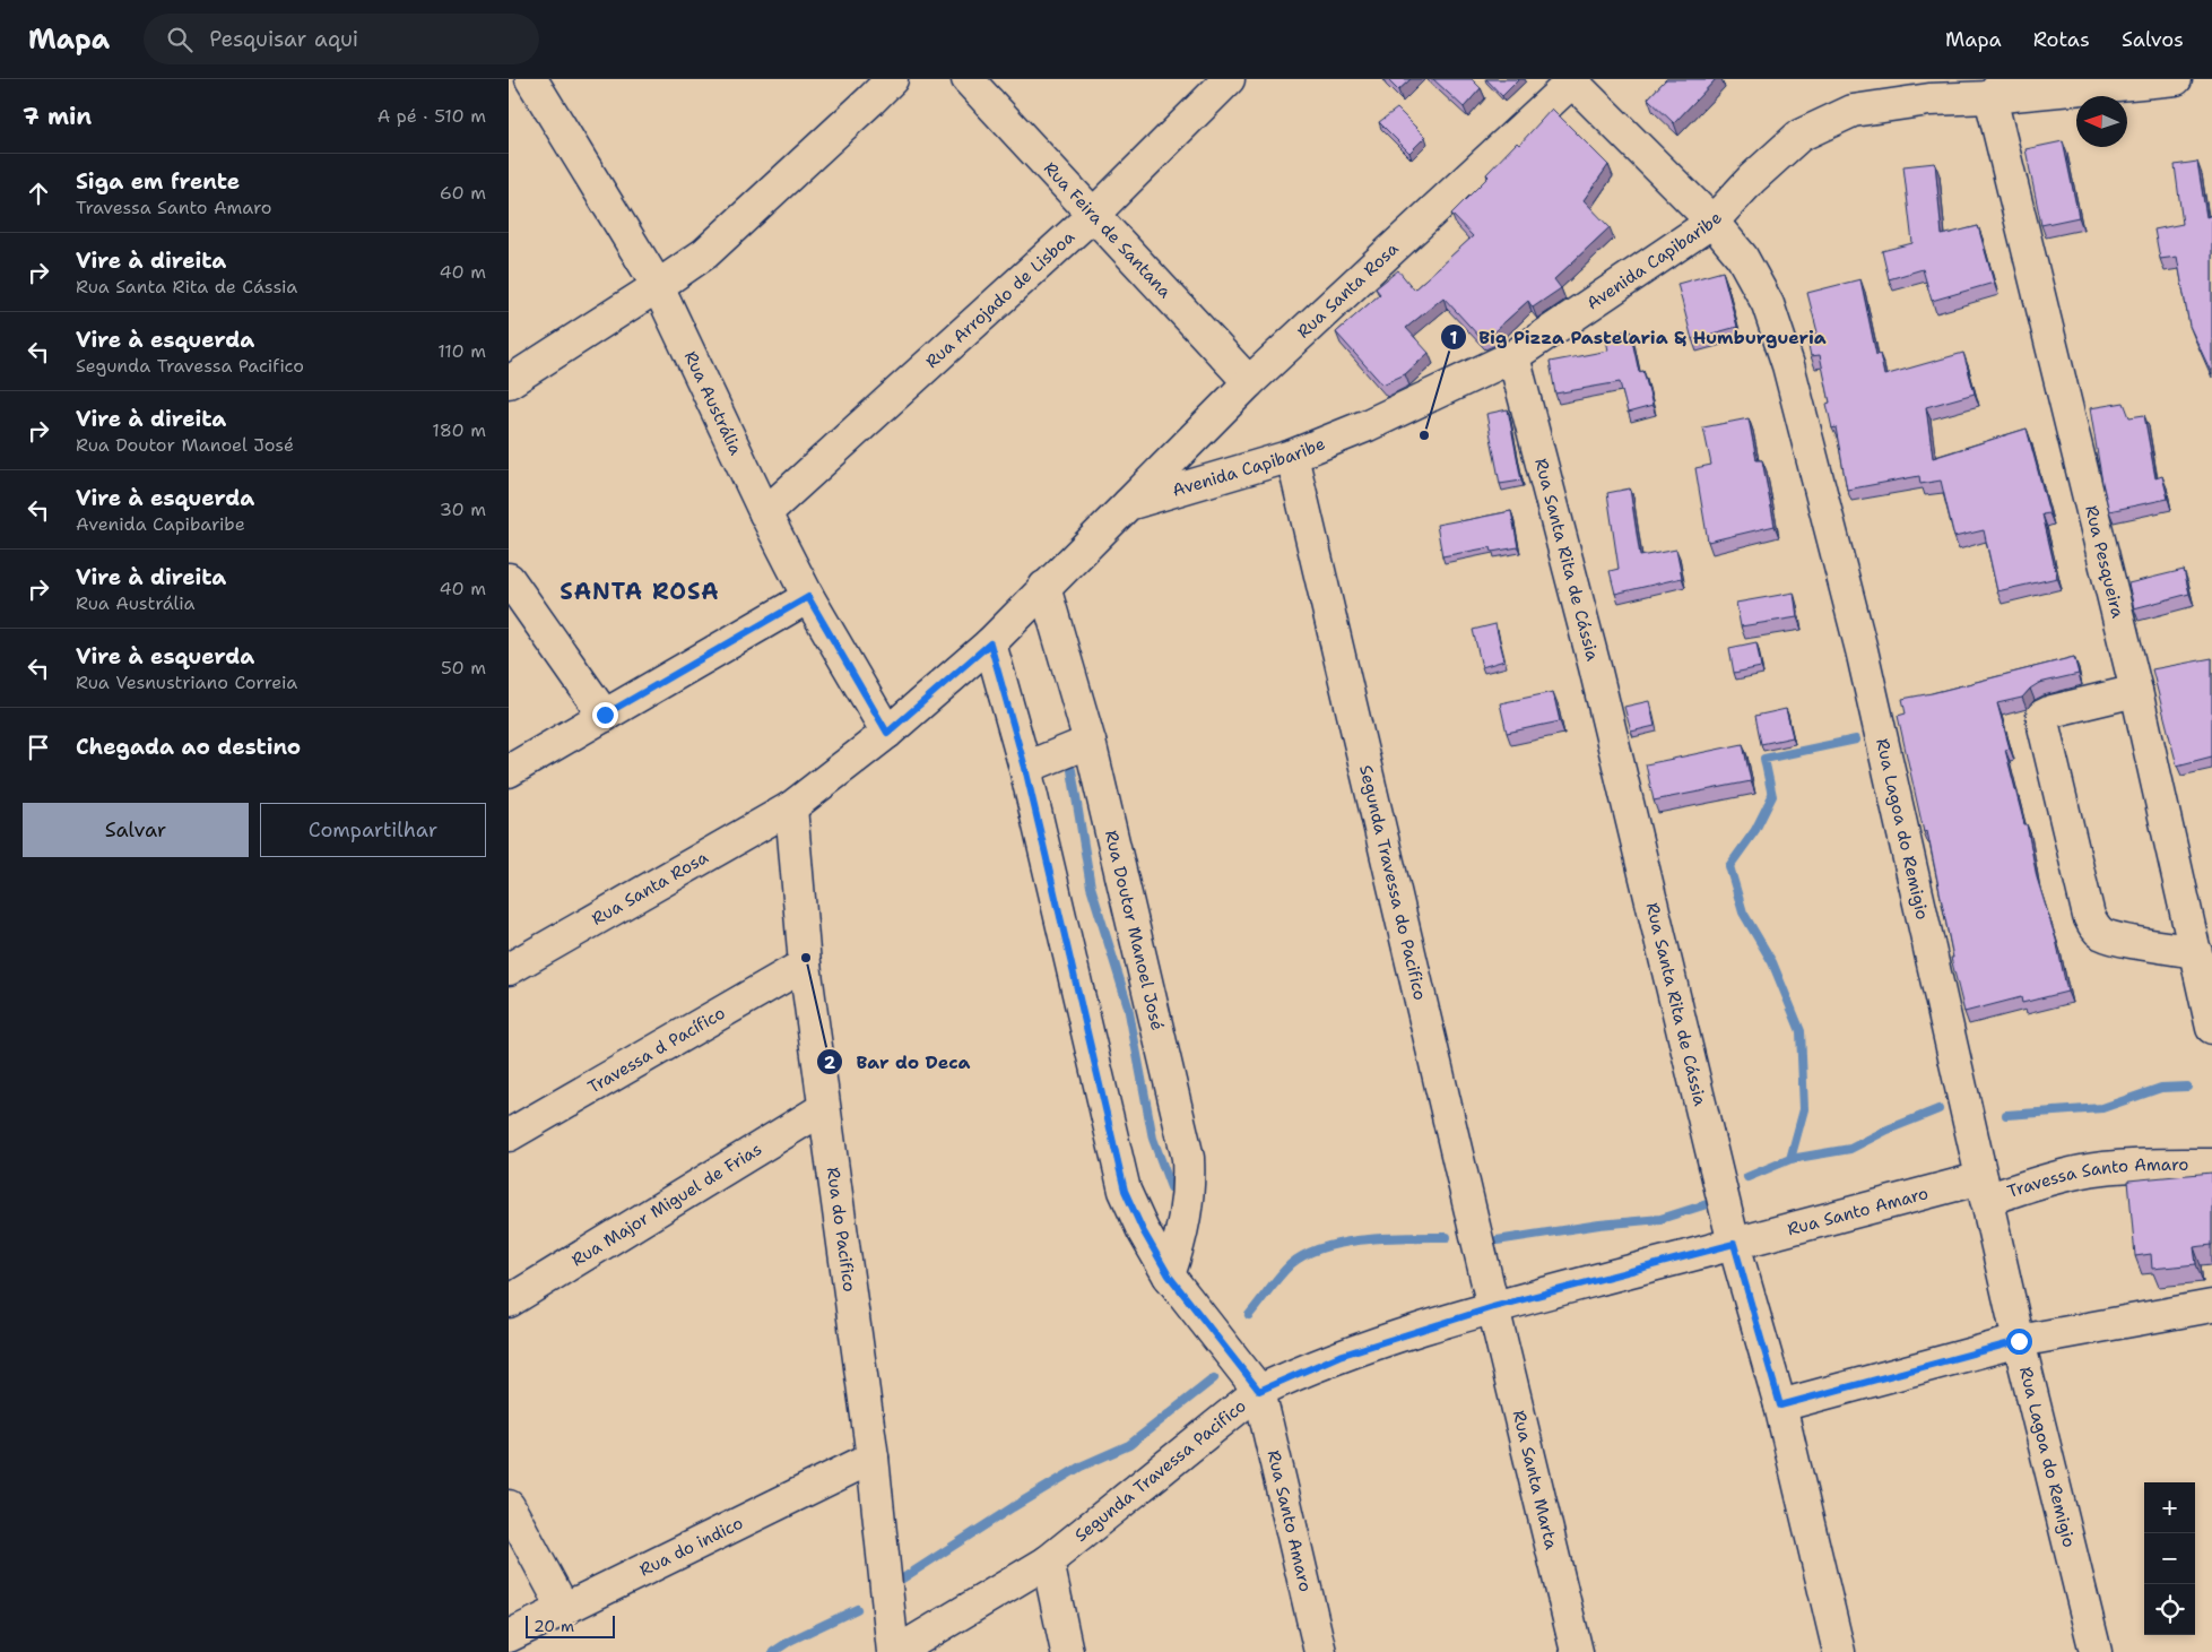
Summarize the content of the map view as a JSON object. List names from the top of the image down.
{
  "streets": {
    "street": [
      "Rua Feira de Santana",
      "Avenida Capibaribe",
      "Rua Santa Rosa",
      "Rua Arrojado de Lisboa",
      "Rua Austrália",
      "Rua Santa Rita de Cássia",
      "Rua Pesqueira",
      "Rua Lagoa do Remigio",
      "Segunda Travessa do Pacifico",
      "Rua Doutor Manoel José",
      "Travessa d Pacífico",
      "Travessa Santo Amaro",
      "Rua Major Miguel de Frias",
      "Rua Santo Amaro",
      "Rua do Pacifico",
      "Segunda Travessa Pacifico",
      "Rua Santa Marta",
      "Rua do indico"
    ]
  },
  "crossings": [
    ["Rua Feira de Santana", "Rua Santa Rosa"],
    ["Rua Feira de Santana", "Rua Arrojado de Lisboa"],
    ["Avenida Capibaribe", "Rua Santa Rosa"],
    ["Avenida Capibaribe", "Rua Austrália"],
    ["Avenida Capibaribe", "Rua Santa Rita de Cássia"],
    ["Avenida Capibaribe", "Rua Pesqueira"],
    ["Avenida Capibaribe", "Rua Lagoa do Remigio"],
    ["Avenida Capibaribe", "Segunda Travessa do Pacifico"],
    ["Avenida Capibaribe", "Rua Doutor Manoel José"],
    ["Rua Santa Rosa", "Rua Austrália"],
    ["Rua Santa Rosa", "Rua Lagoa do Remigio"],
    ["Rua Santa Rosa", "Rua do Pacifico"],
    ["Rua Arrojado de Lisboa", "Rua Austrália"],
    ["Rua Santa Rita de Cássia", "Rua Santo Amaro"],
    ["Rua Santa Rita de Cássia", "Segunda Travessa Pacifico"],
    ["Rua Lagoa do Remigio", "Travessa Santo Amaro"],
    ["Rua Lagoa do Remigio", "Rua Santo Amaro"],
    ["Segunda Travessa do Pacifico", "Segunda Travessa Pacifico"],
    ["Segunda Travessa do Pacifico", "Rua Santa Marta"],
    ["Travessa d Pacífico", "Rua do Pacifico"],
    ["Travessa Santo Amaro", "Rua Santo Amaro"],
    ["Rua Major Miguel de Frias", "Rua do Pacifico"],
    ["Rua Santo Amaro", "Segunda Travessa Pacifico"],
    ["Rua do Pacifico", "Segunda Travessa Pacifico"],
    ["Rua do Pacifico", "Rua do indico"],
    ["Segunda Travessa Pacifico", "Rua Santa Marta"]
  ],
  "districts": ["SANTA ROSA"],
  "places": ["Big Pizza Pastelaria & Humburgueria", "Bar do Deca"],
  "scale_bar": "20 m",
  "north": "left",
  "page": {
    "header": "Mapa",
    "search": "Pesquisar aqui",
    "nav": ["Mapa", "Rotas", "Salvos"],
    "heading": ["7 min", "A pé · 510 m"],
    "list": [
      ["Siga em frente", "Travessa Santo Amaro", "60 m"],
      ["Vire à direita", "Rua Santa Rita de Cássia", "40 m"],
      ["Vire à esquerda", "Segunda Travessa Pacifico", "110 m"],
      ["Vire à direita", "Rua Doutor Manoel José", "180 m"],
      ["Vire à esquerda", "Avenida Capibaribe", "30 m"],
      ["Vire à direita", "Rua Austrália", "40 m"],
      ["Vire à esquerda", "Rua Vesnustriano Correia", "50 m"],
      "Chegada ao destino"
    ],
    "buttons": ["Salvar", "Compartilhar"],
    "map_buttons": ["+", "−"],
    "scale": "20 m"
  }
}
